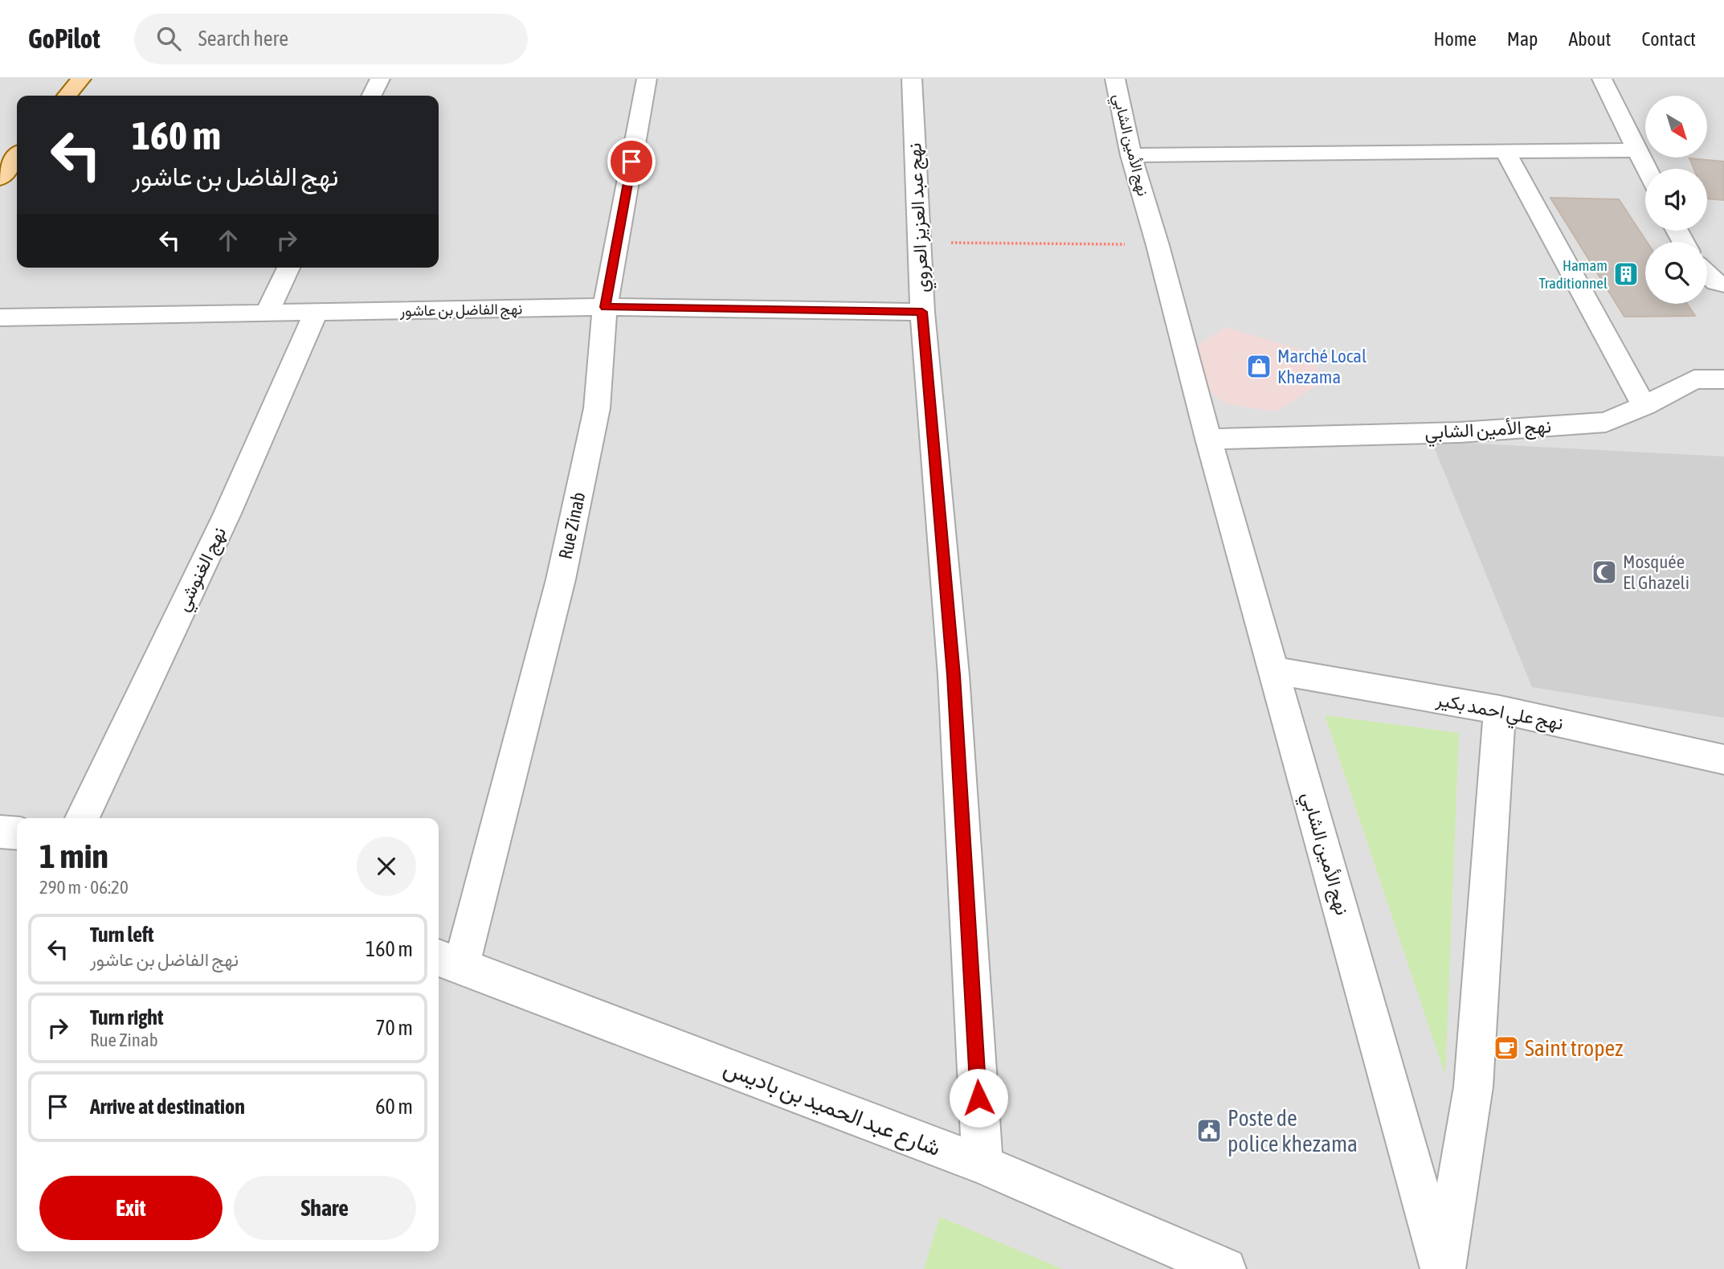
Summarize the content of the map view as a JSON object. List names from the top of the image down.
{
  "streets": {
    "street": [
      "نهج الأمين الشابي",
      "نهج عبد العزيز العروي",
      "نهج الفاضل بن عاشور",
      "Rue Zinab",
      "نهج الغنوشي",
      "نهج علي احمد بكير",
      "شارع عبد الحميد بن باديس"
    ]
  },
  "crossings": [
    ["نهج الأمين الشابي", "نهج علي احمد بكير"],
    ["نهج عبد العزيز العروي", "نهج الفاضل بن عاشور"],
    ["نهج عبد العزيز العروي", "شارع عبد الحميد بن باديس"],
    ["نهج الفاضل بن عاشور", "Rue Zinab"],
    ["نهج الفاضل بن عاشور", "نهج الغنوشي"],
    ["Rue Zinab", "شارع عبد الحميد بن باديس"]
  ],
  "places": {
    "building": ["Hamam Traditionnel"],
    "shop": ["Marché Local Khezama"],
    "mosque": ["Mosquée El Ghazeli"],
    "cafe": ["Saint tropez"],
    "public building": ["Poste de police khezama"]
  },
  "north": "bottom right",
  "page": {
    "header": "GoPilot",
    "search": "Search here",
    "nav": [
      "Home",
      "Map",
      "About",
      "Contact"
    ],
    "turn": ["160 m", "نهج الفاضل بن عاشور"],
    "heading": ["1 min", "290 m · 06:20"],
    "list": [
      {
        "name": "Turn left",
        "note": "نهج الفاضل بن عاشور",
        "value": "160 m"
      },
      {
        "name": "Turn right",
        "note": "Rue Zinab",
        "value": "70 m"
      },
      {
        "name": "Arrive at destination",
        "value": "60 m"
      }
    ],
    "buttons": ["Exit", "Share"]
  }
}
